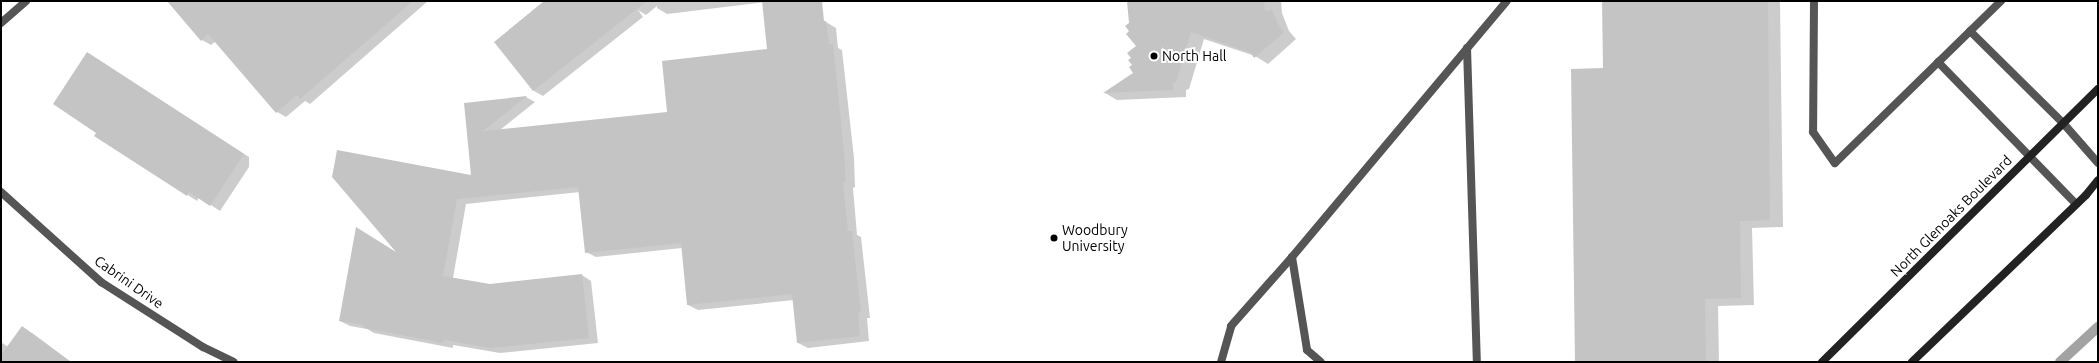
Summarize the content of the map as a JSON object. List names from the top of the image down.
{
  "streets": {
    "main road": ["North Glenoaks Boulevard"],
    "street": ["Cabrini Drive"]
  },
  "places": ["North Hall", "Woodbury University"]
}
